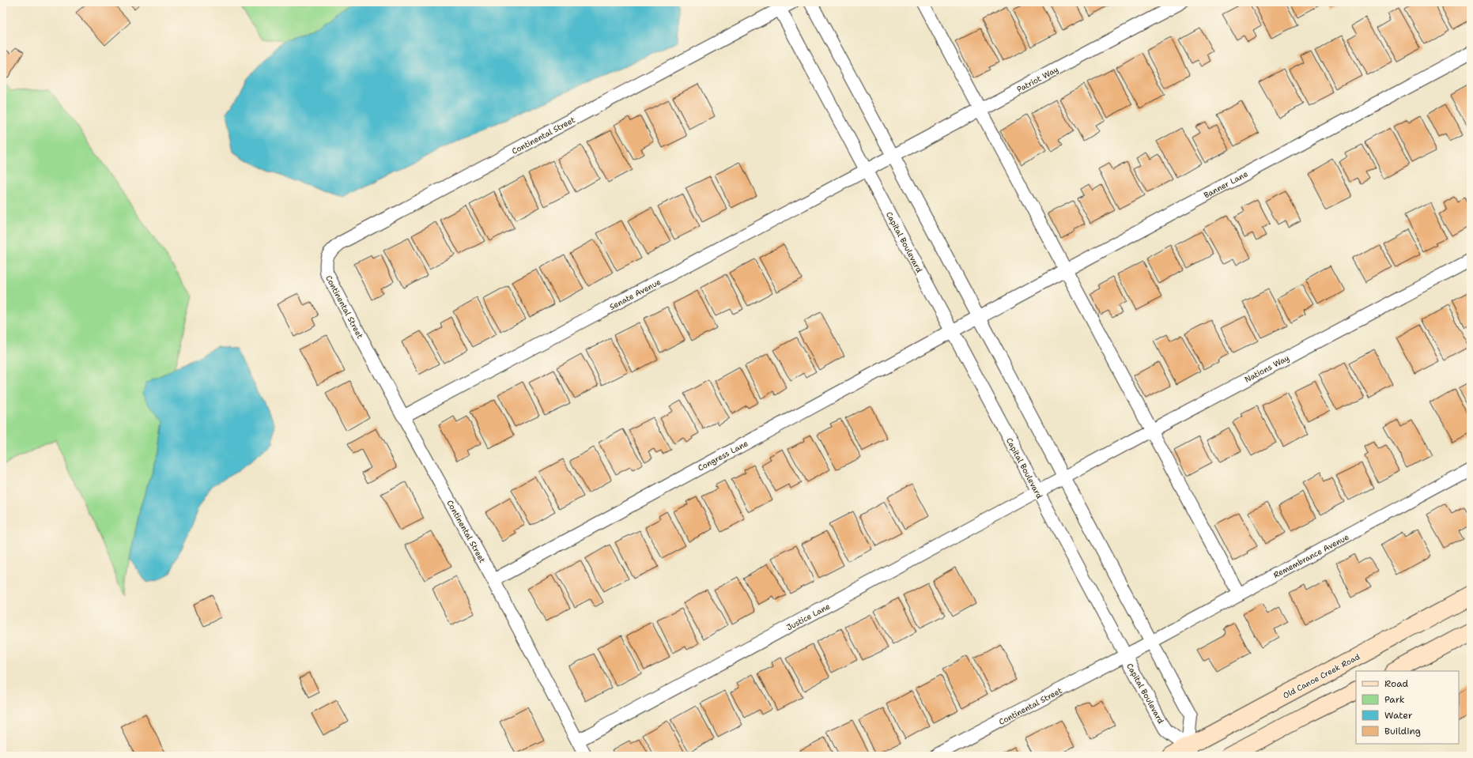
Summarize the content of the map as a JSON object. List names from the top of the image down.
{
  "streets": {
    "main road": ["Old Canoe Creek Road"],
    "street": [
      "Patriot Way",
      "Continental Street",
      "Banner Lane",
      "Capital Boulevard",
      "Senate Avenue",
      "Nations Way",
      "Congress Lane",
      "Remembrance Avenue",
      "Justice Lane"
    ]
  },
  "crossings": [
    ["Patriot Way", "Senate Avenue"],
    ["Continental Street", "Capital Boulevard"],
    ["Continental Street", "Senate Avenue"],
    ["Continental Street", "Congress Lane"],
    ["Continental Street", "Remembrance Avenue"],
    ["Continental Street", "Justice Lane"],
    ["Banner Lane", "Congress Lane"],
    ["Capital Boulevard", "Senate Avenue"],
    ["Capital Boulevard", "Congress Lane"],
    ["Capital Boulevard", "Justice Lane"],
    ["Capital Boulevard", "Old Canoe Creek Road"],
    ["Nations Way", "Justice Lane"]
  ],
  "legend": [
    "Road",
    "Park",
    "Water",
    "Building"
  ]
}
